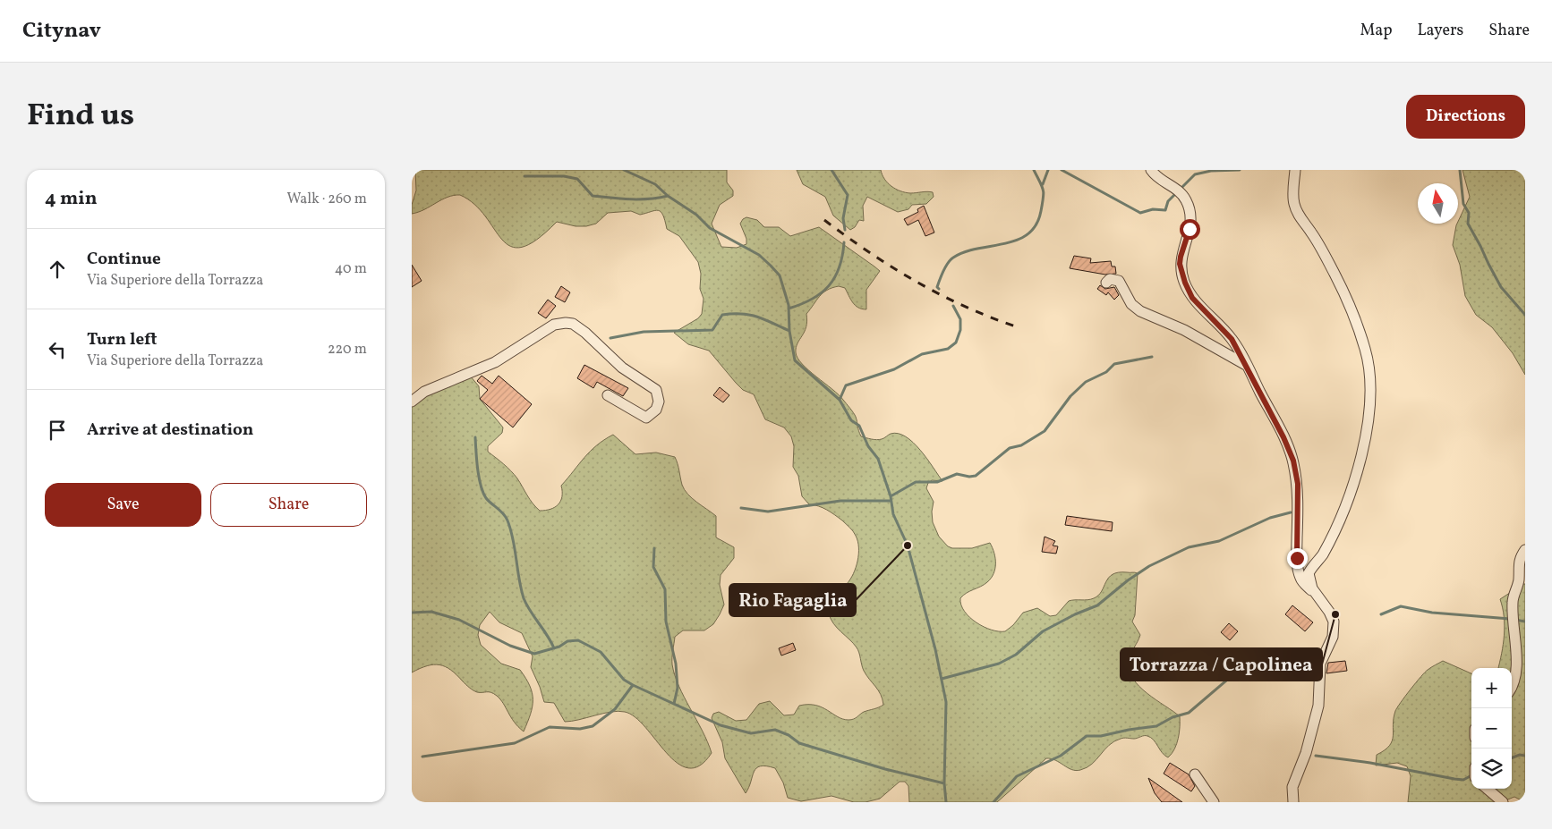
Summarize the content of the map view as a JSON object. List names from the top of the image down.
{
  "places": ["Rio Fagaglia", "Torrazza / Capolinea"],
  "north": "top",
  "page": {
    "header": "Citynav",
    "nav": ["Map", "Layers", "Share"],
    "title": "Find us",
    "buttons": [
      "Directions",
      ["Save", "Share"]
    ],
    "heading": ["4 min", "Walk · 260 m"],
    "list": [
      ["Continue", "Via Superiore della Torrazza", "40 m"],
      ["Turn left", "Via Superiore della Torrazza", "220 m"],
      "Arrive at destination"
    ],
    "map_buttons": ["+", "−"]
  }
}
